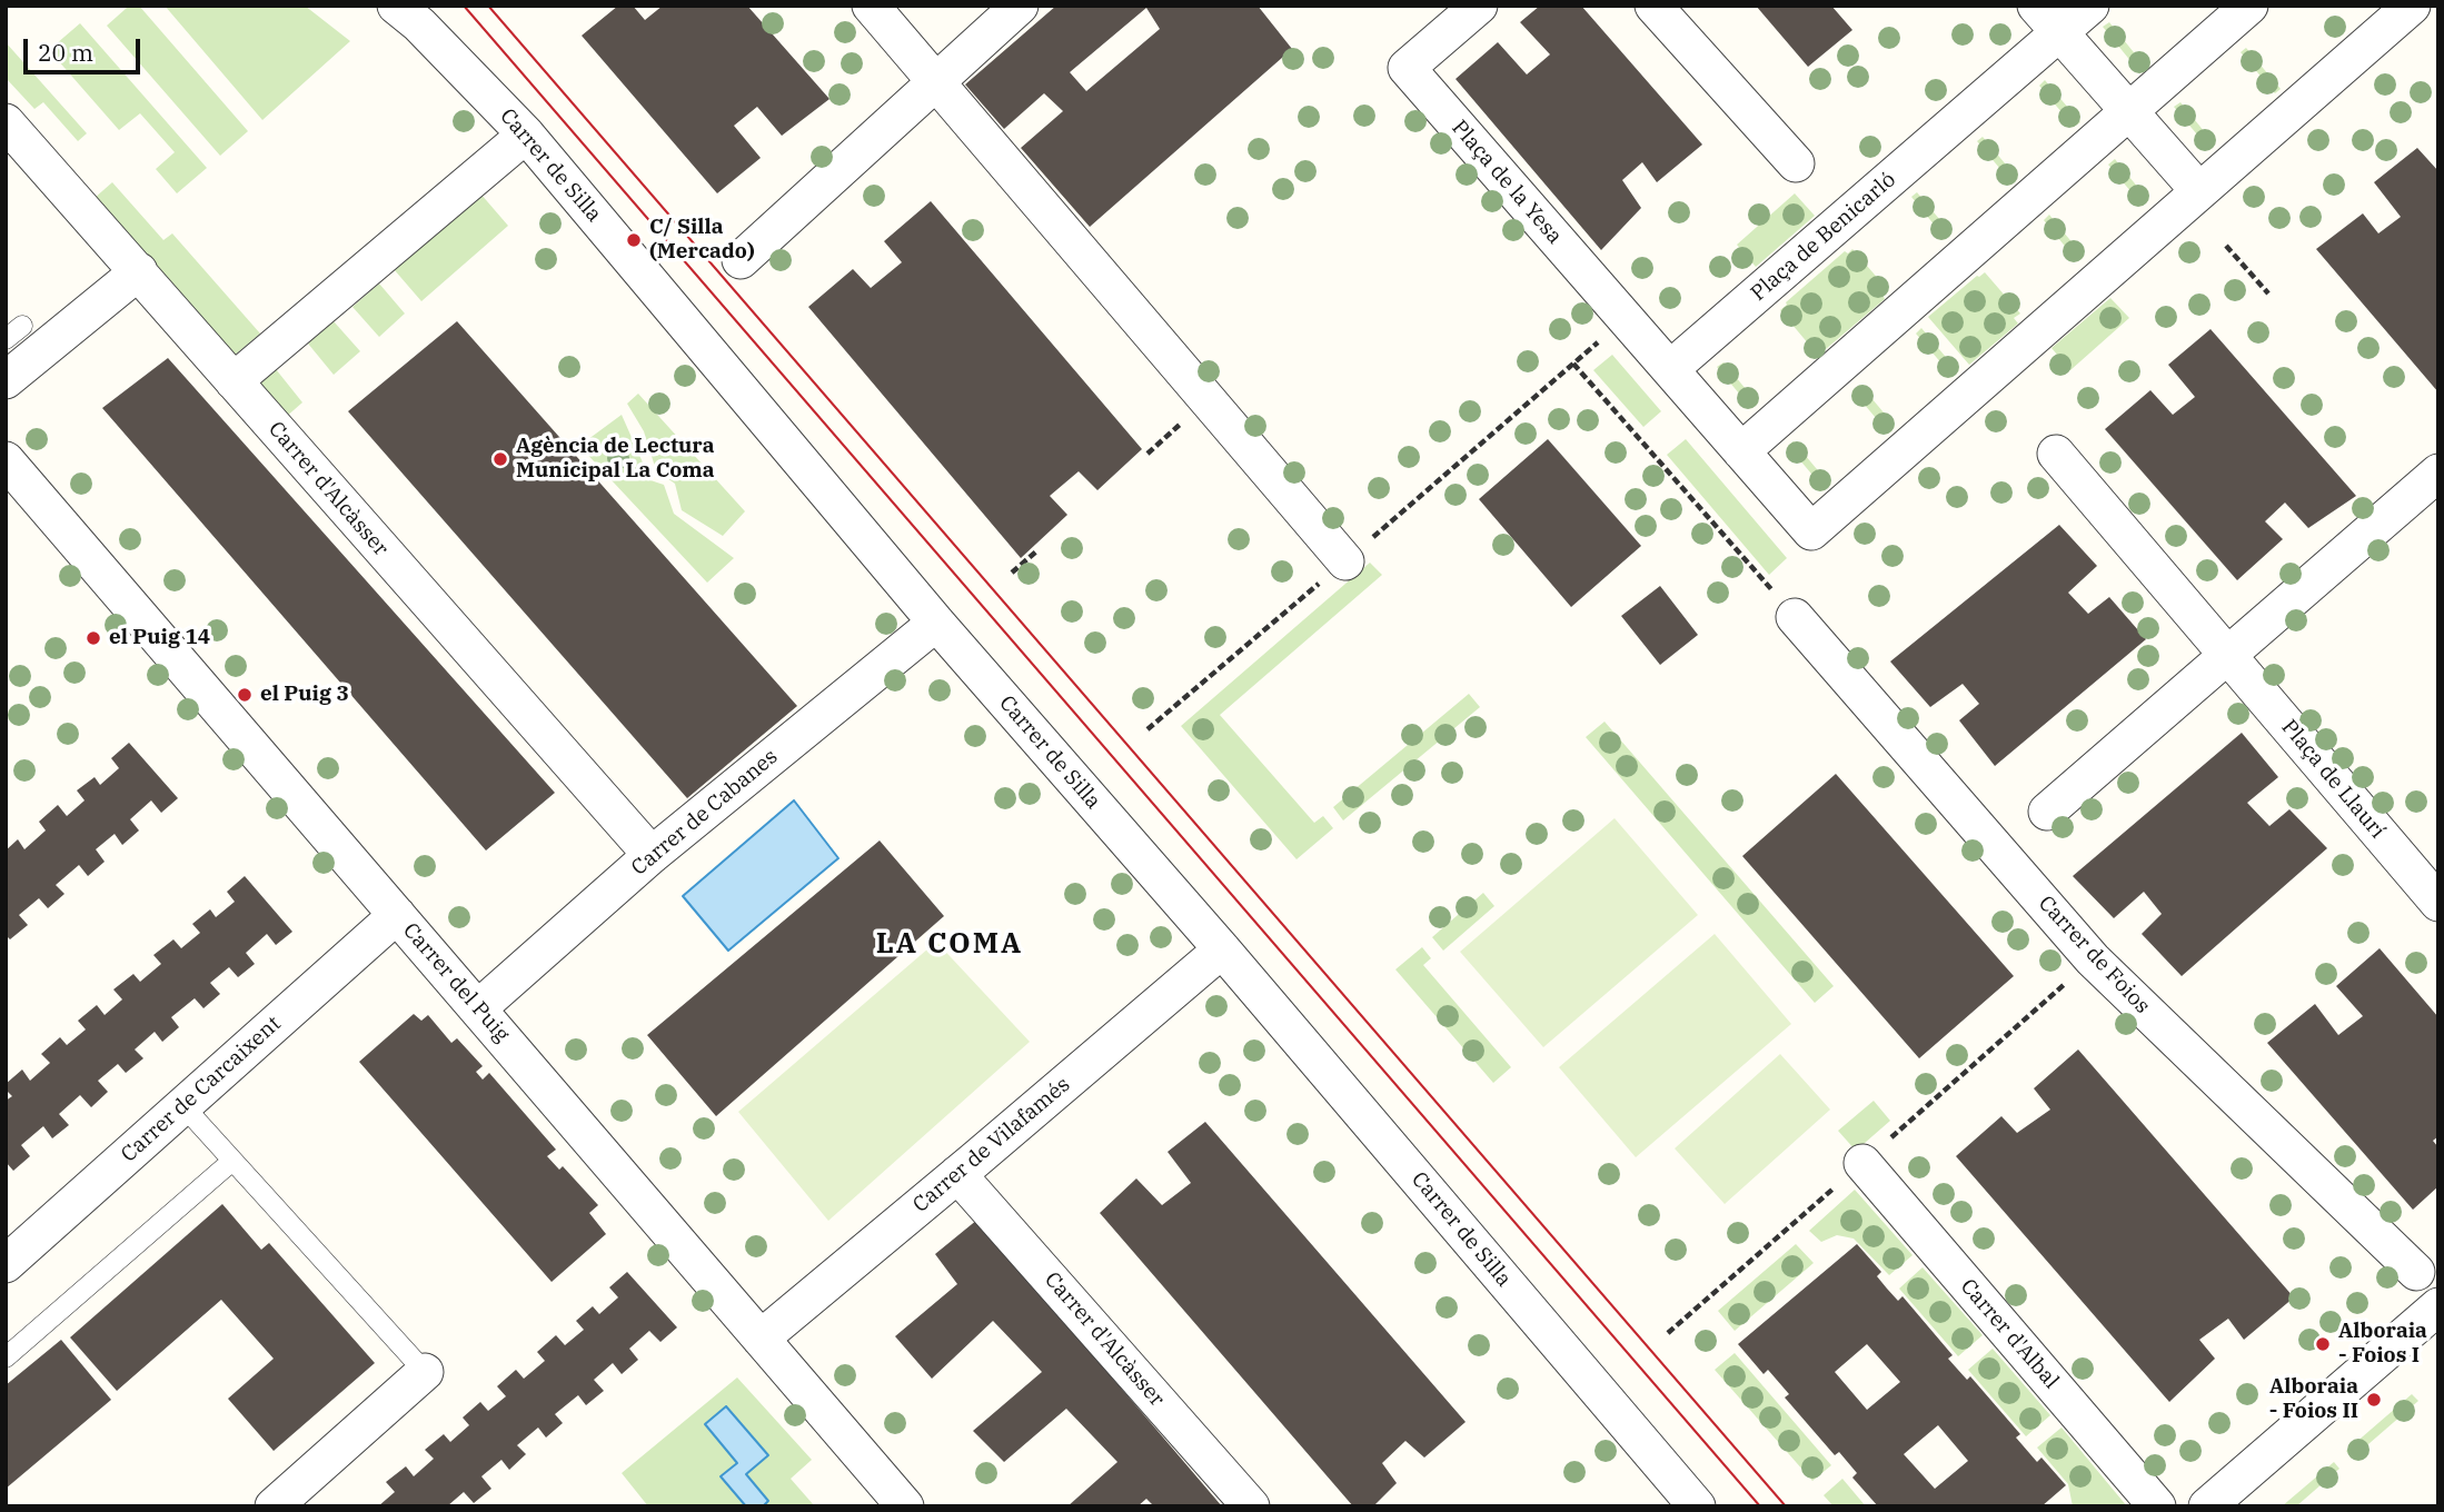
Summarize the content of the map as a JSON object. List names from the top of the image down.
{
  "streets": {
    "street": [
      "Carrer de Silla",
      "Plaça de la Yesa",
      "Plaça de Benicarló",
      "Carrer d'Alcàsser",
      "Plaça de Llaurí",
      "Carrer de Cabanes",
      "Carrer de Foios",
      "Carrer del Puig",
      "Carrer de Carcaixent",
      "Carrer de Vilafamés",
      "Carrer d'Albal"
    ]
  },
  "crossings": [
    ["Carrer de Silla", "Carrer de Cabanes"],
    ["Carrer de Silla", "Carrer de Vilafamés"],
    ["Plaça de la Yesa", "Plaça de Benicarló"],
    ["Carrer d'Alcàsser", "Carrer de Cabanes"],
    ["Carrer d'Alcàsser", "Carrer de Vilafamés"],
    ["Carrer de Cabanes", "Carrer del Puig"],
    ["Carrer del Puig", "Carrer de Carcaixent"],
    ["Carrer del Puig", "Carrer de Vilafamés"]
  ],
  "districts": ["LA COMA"],
  "places": [
    "C/ Silla (Mercado)",
    "Agència de Lectura Municipal La Coma",
    "el Puig 14",
    "el Puig 3",
    "Alboraia - Foios I",
    "Alboraia - Foios II"
  ],
  "scale_bar": "20 m"
}
